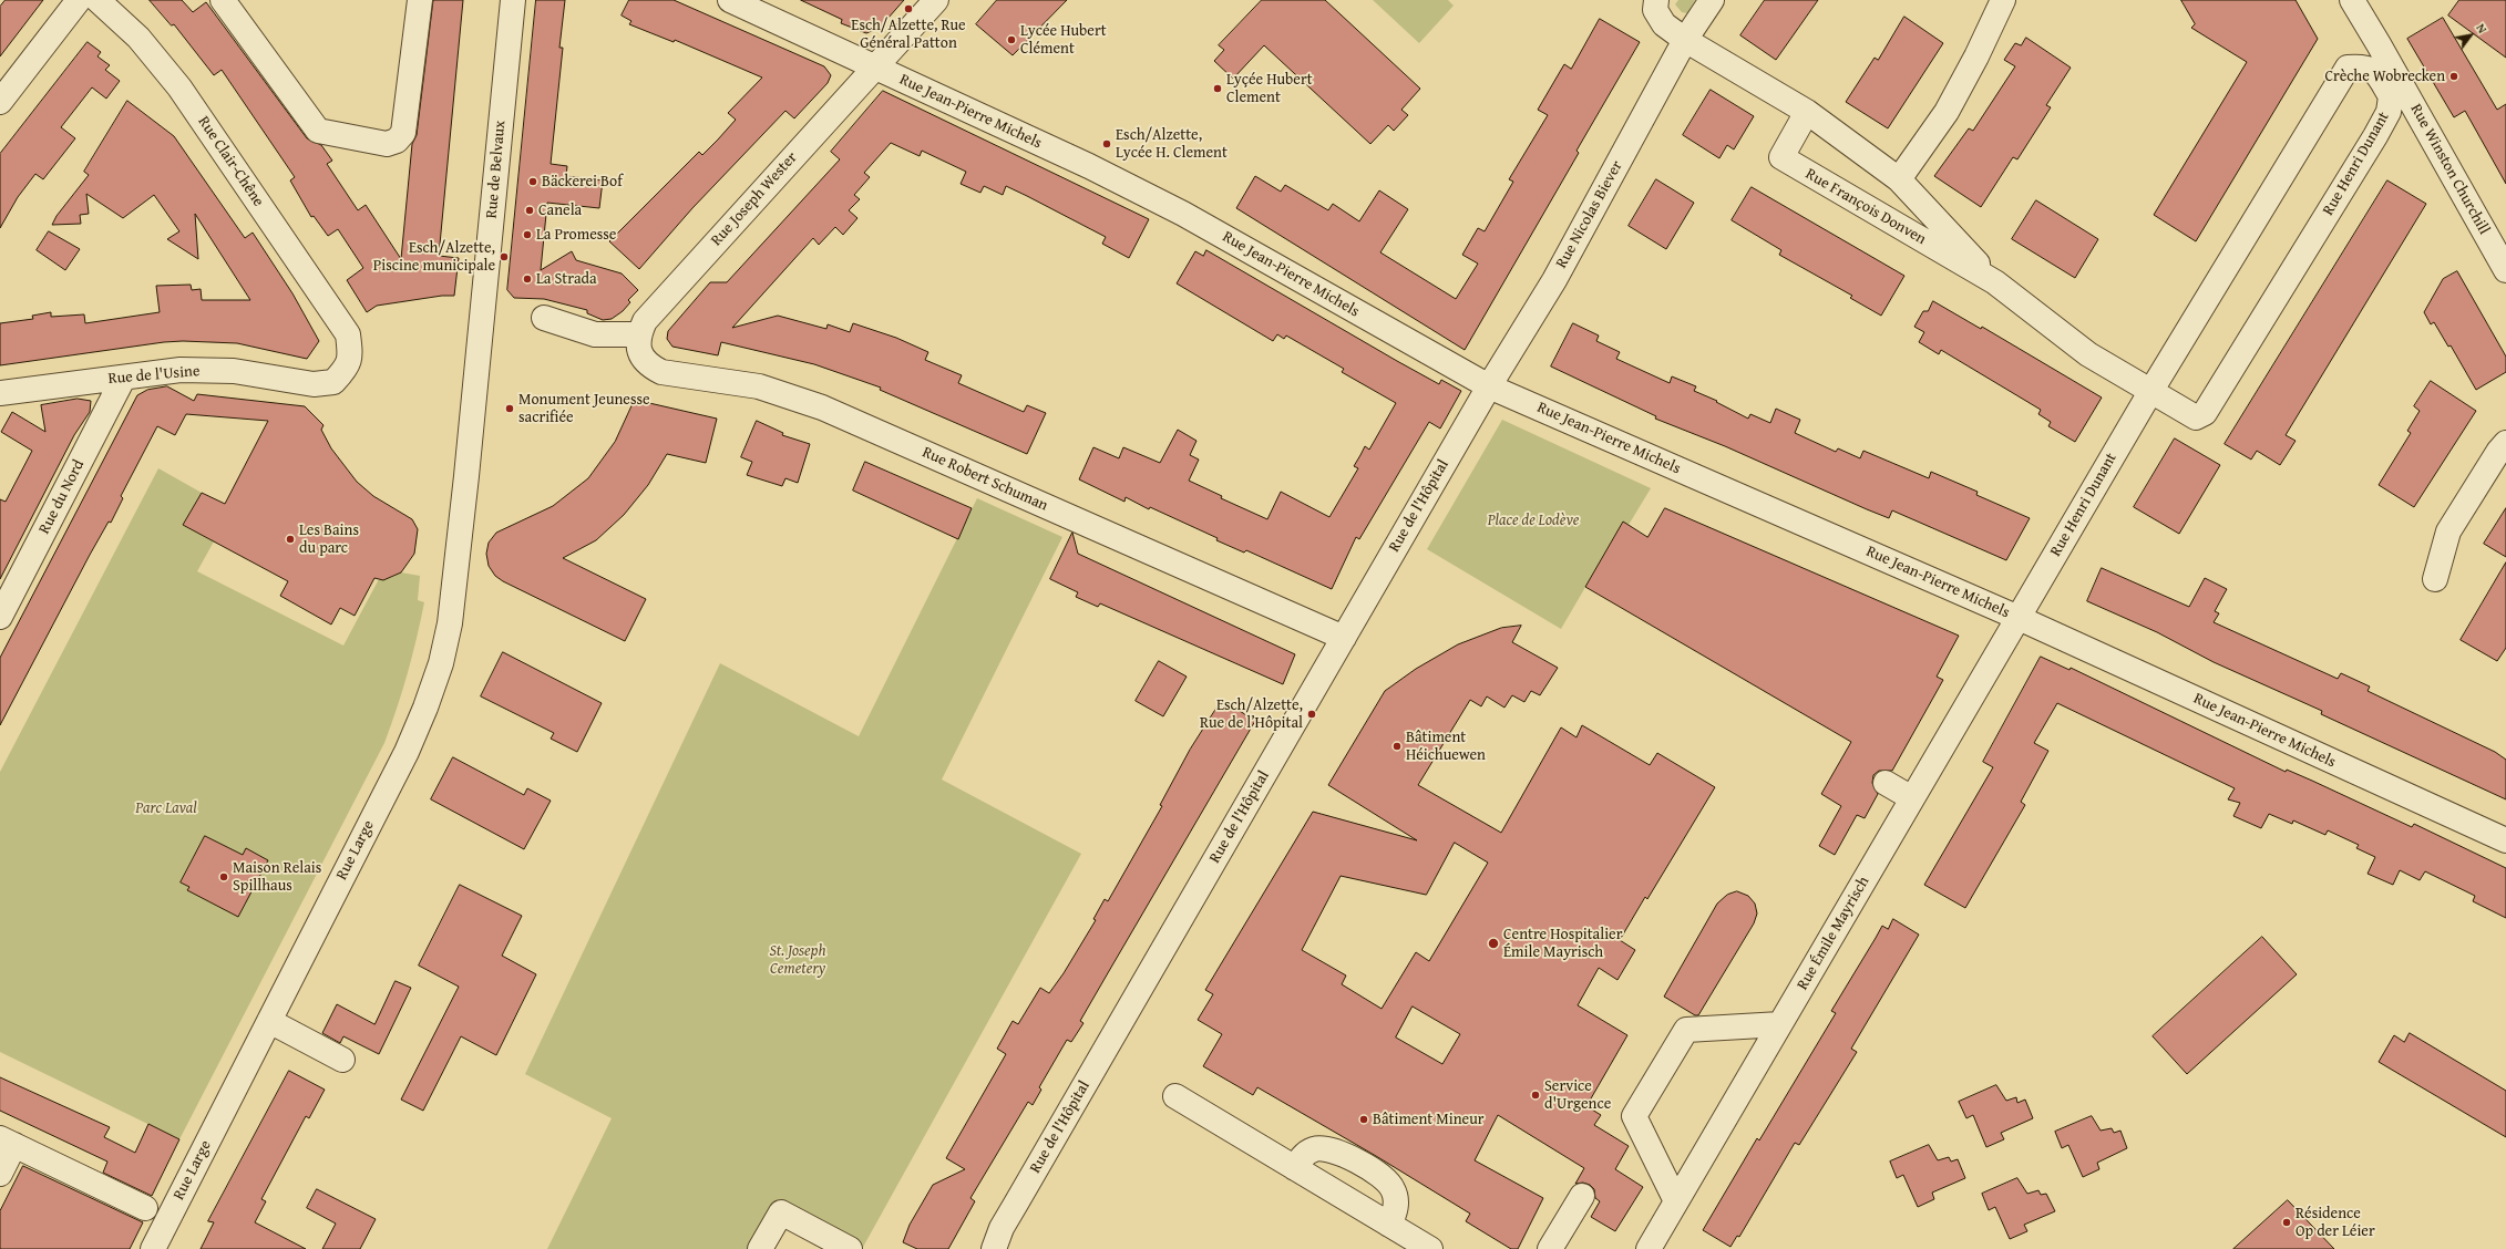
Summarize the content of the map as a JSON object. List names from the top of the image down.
{
  "streets": {
    "street": [
      "Rue Jean-Pierre Michels",
      "Rue Clair-Chêne",
      "Rue Henri Dunant",
      "Rue de Belvaux",
      "Rue Winston Churchill",
      "Rue Joseph Wester",
      "Rue François Donven",
      "Rue Nicolas Biever",
      "Rue de l'Usine",
      "Rue Robert Schuman",
      "Rue du Nord",
      "Rue de l'Hôpital",
      "Rue Large",
      "Rue Émile Mayrisch"
    ]
  },
  "crossings": [
    ["Rue Jean-Pierre Michels", "Rue Henri Dunant"],
    ["Rue Jean-Pierre Michels", "Rue Joseph Wester"],
    ["Rue Jean-Pierre Michels", "Rue Nicolas Biever"],
    ["Rue Jean-Pierre Michels", "Rue de l'Hôpital"],
    ["Rue Jean-Pierre Michels", "Rue Émile Mayrisch"],
    ["Rue Clair-Chêne", "Rue de l'Usine"],
    ["Rue Henri Dunant", "Rue François Donven"],
    ["Rue Henri Dunant", "Rue Émile Mayrisch"],
    ["Rue de Belvaux", "Rue Large"],
    ["Rue Joseph Wester", "Rue Robert Schuman"],
    ["Rue François Donven", "Rue Nicolas Biever"],
    ["Rue Nicolas Biever", "Rue de l'Hôpital"],
    ["Rue de l'Usine", "Rue du Nord"],
    ["Rue Robert Schuman", "Rue de l'Hôpital"]
  ],
  "parks": ["Place de Lodève", "Parc Laval", "St. Joseph Cemetery"],
  "places": [
    "Esch/Alzette, Rue Général Patton",
    "Lycée Hubert Clément",
    "Crèche Wobrecken",
    "Lyçée Hubert Clement",
    "Esch/Alzette, Lycée H. Clement",
    "Bäckerei Bof",
    "Canela",
    "La Promesse",
    "Esch/Alzette, Piscine municipale",
    "La Strada",
    "Monument Jeunesse sacrifiée",
    "Les Bains du parc",
    "Esch/Alzette, Rue de l’Hôpital",
    "Bâtiment Héichuewen",
    "Maison Relais Spillhaus",
    "Centre Hospitalier Émile Mayrisch",
    "Service d'Urgence",
    "Bâtiment Mineur",
    "Résidence Op der Léier"
  ],
  "north": "top right"
}
